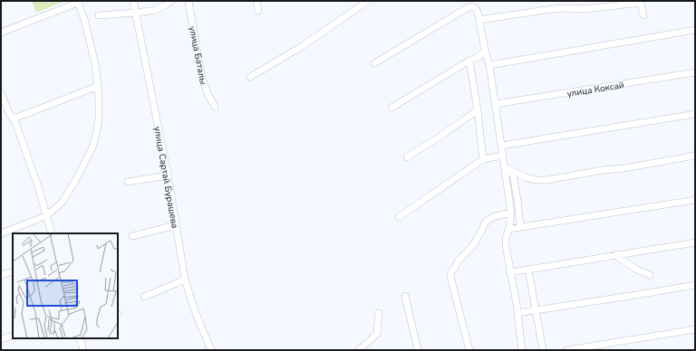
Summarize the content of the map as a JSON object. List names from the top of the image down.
{
  "streets": {
    "street": ["улица Баталы", "улица Коксай", "улица Сартай Бурашева"]
  }
}
